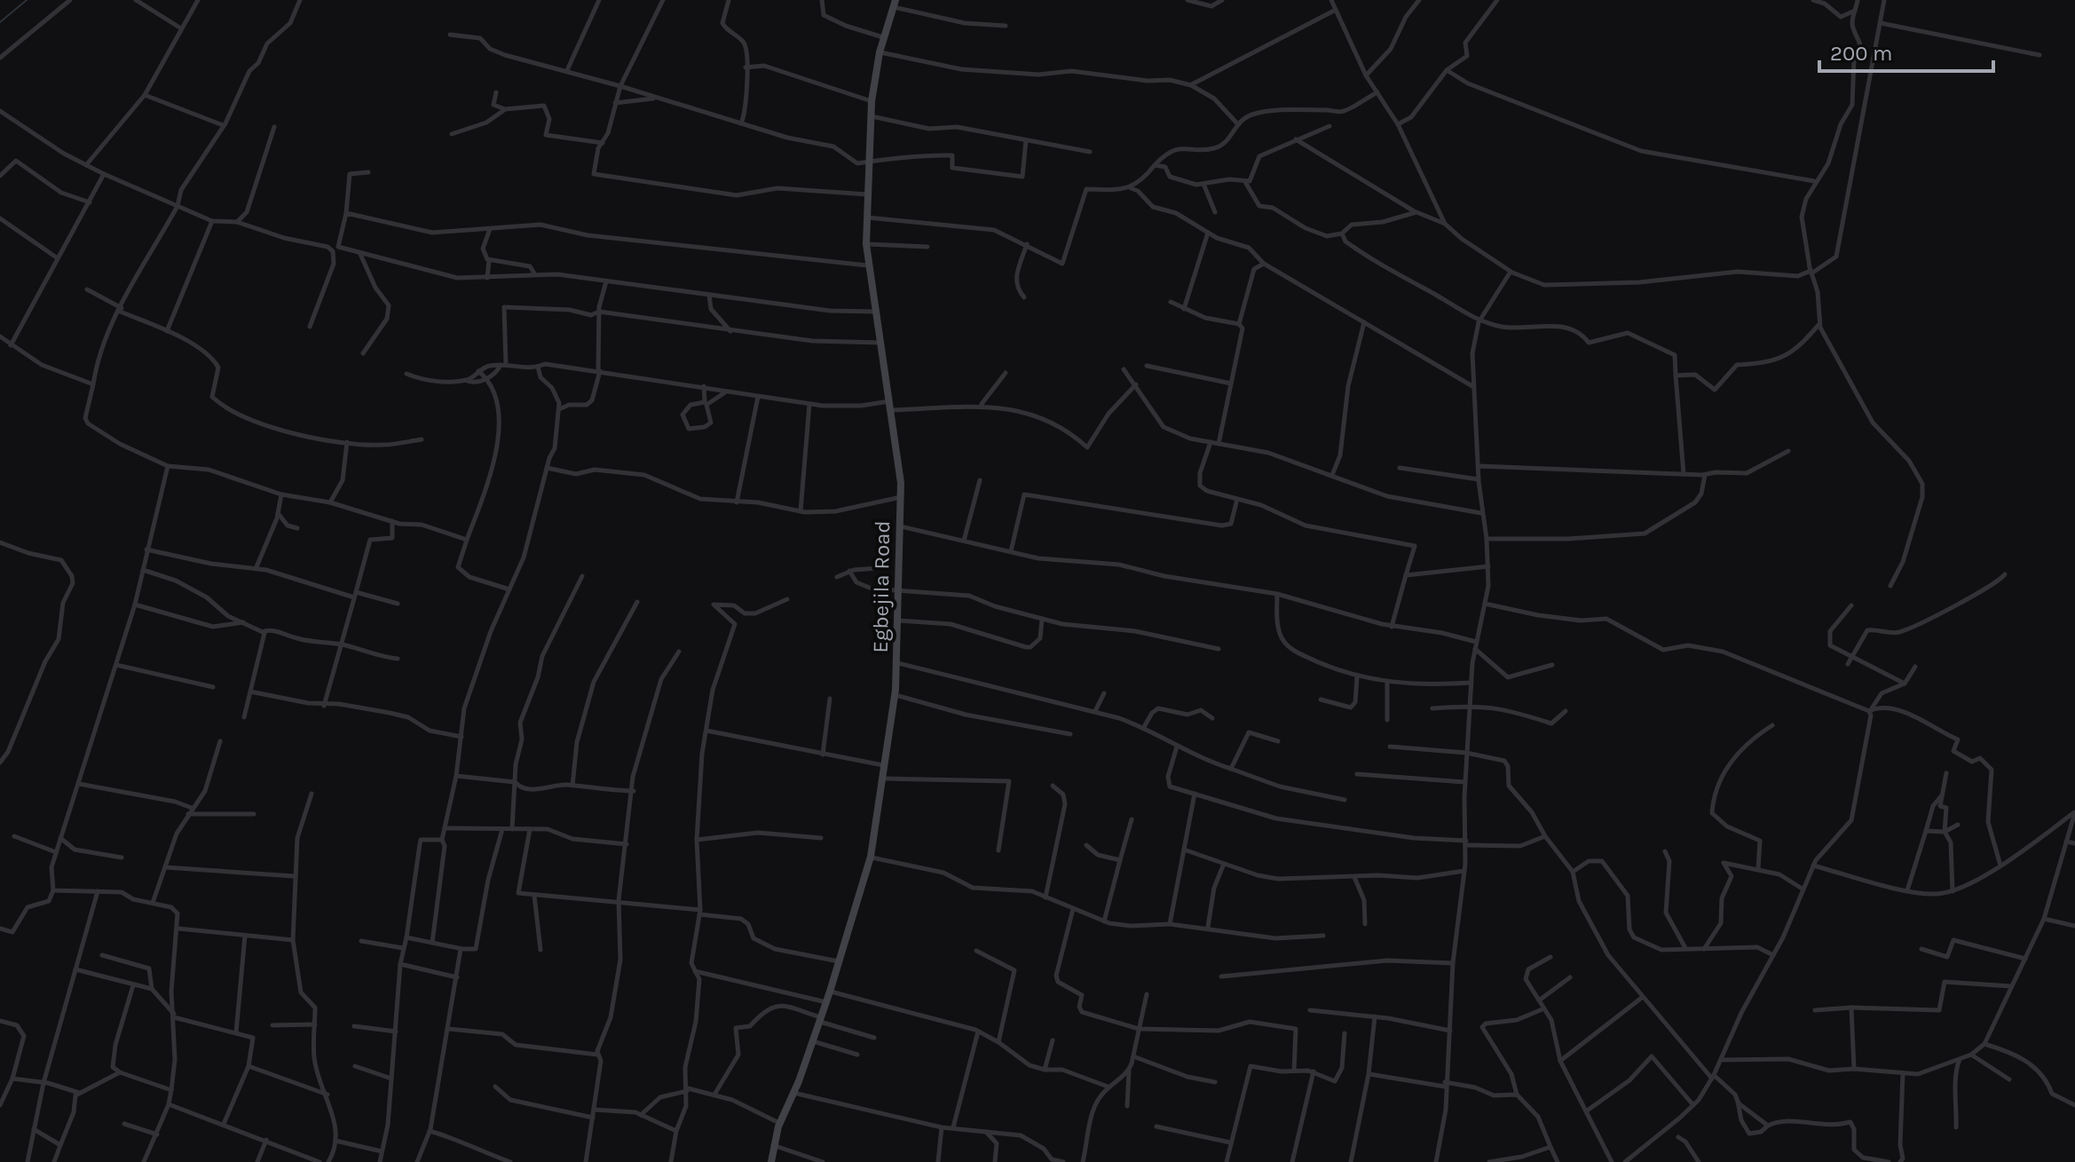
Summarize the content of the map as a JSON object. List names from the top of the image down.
{
  "streets": {
    "street": ["Egbejila Road"]
  },
  "scale_bar": "200 m"
}
